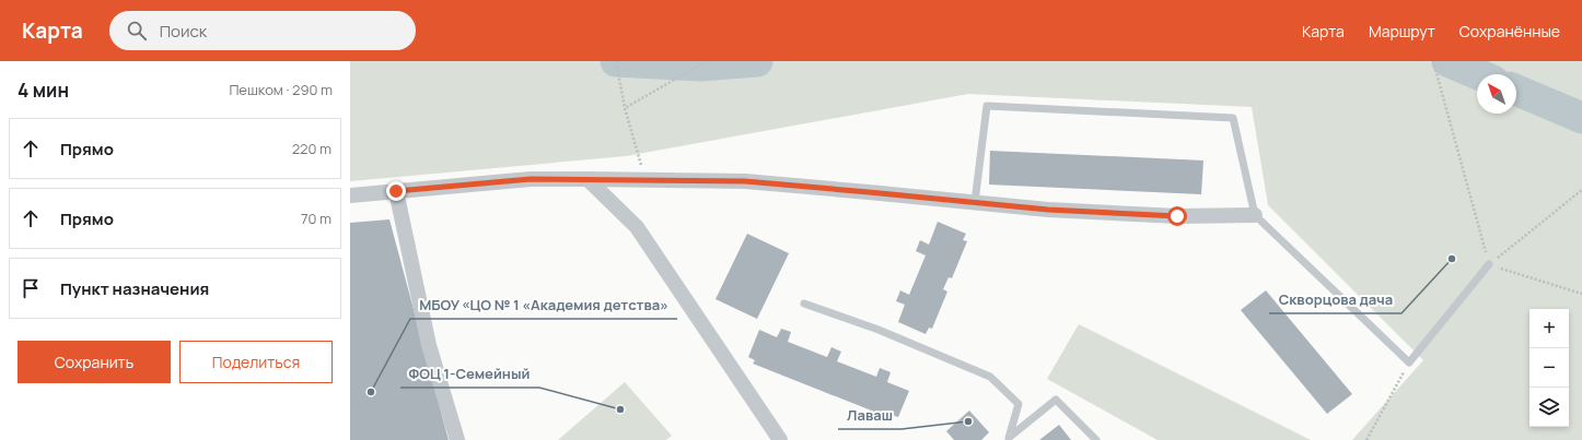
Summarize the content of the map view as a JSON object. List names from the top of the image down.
{
  "places": [
    "Скворцова дача",
    "МБОУ «ЦО № 1 «Академия детства»",
    "ФОЦ 1-Семейный",
    "Лаваш"
  ],
  "north": "top left",
  "page": {
    "header": "Карта",
    "search": "Поиск",
    "nav": ["Карта", "Маршрут", "Сохранённые"],
    "heading": ["4 мин", "Пешком · 290 m"],
    "list": [
      ["Прямо", "220 m"],
      ["Прямо", "70 m"],
      "Пункт назначения"
    ],
    "map_buttons": ["+", "−"],
    "buttons": ["Сохранить", "Поделиться"]
  }
}
